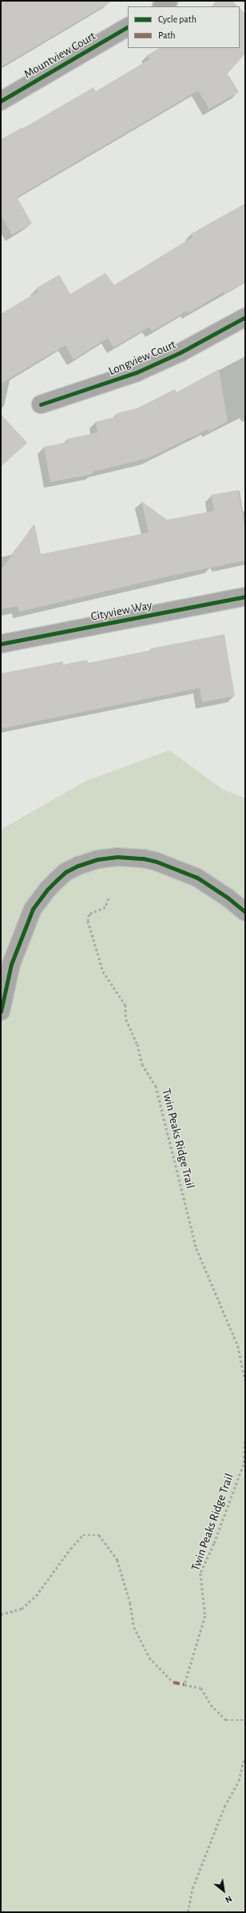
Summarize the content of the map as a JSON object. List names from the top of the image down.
{
  "streets": {
    "street": ["Mountview Court", "Longview Court", "Cityview Way"],
    "path": ["Twin Peaks Ridge Trail"]
  },
  "legend": ["Cycle path", "Path"],
  "north": "bottom right"
}
